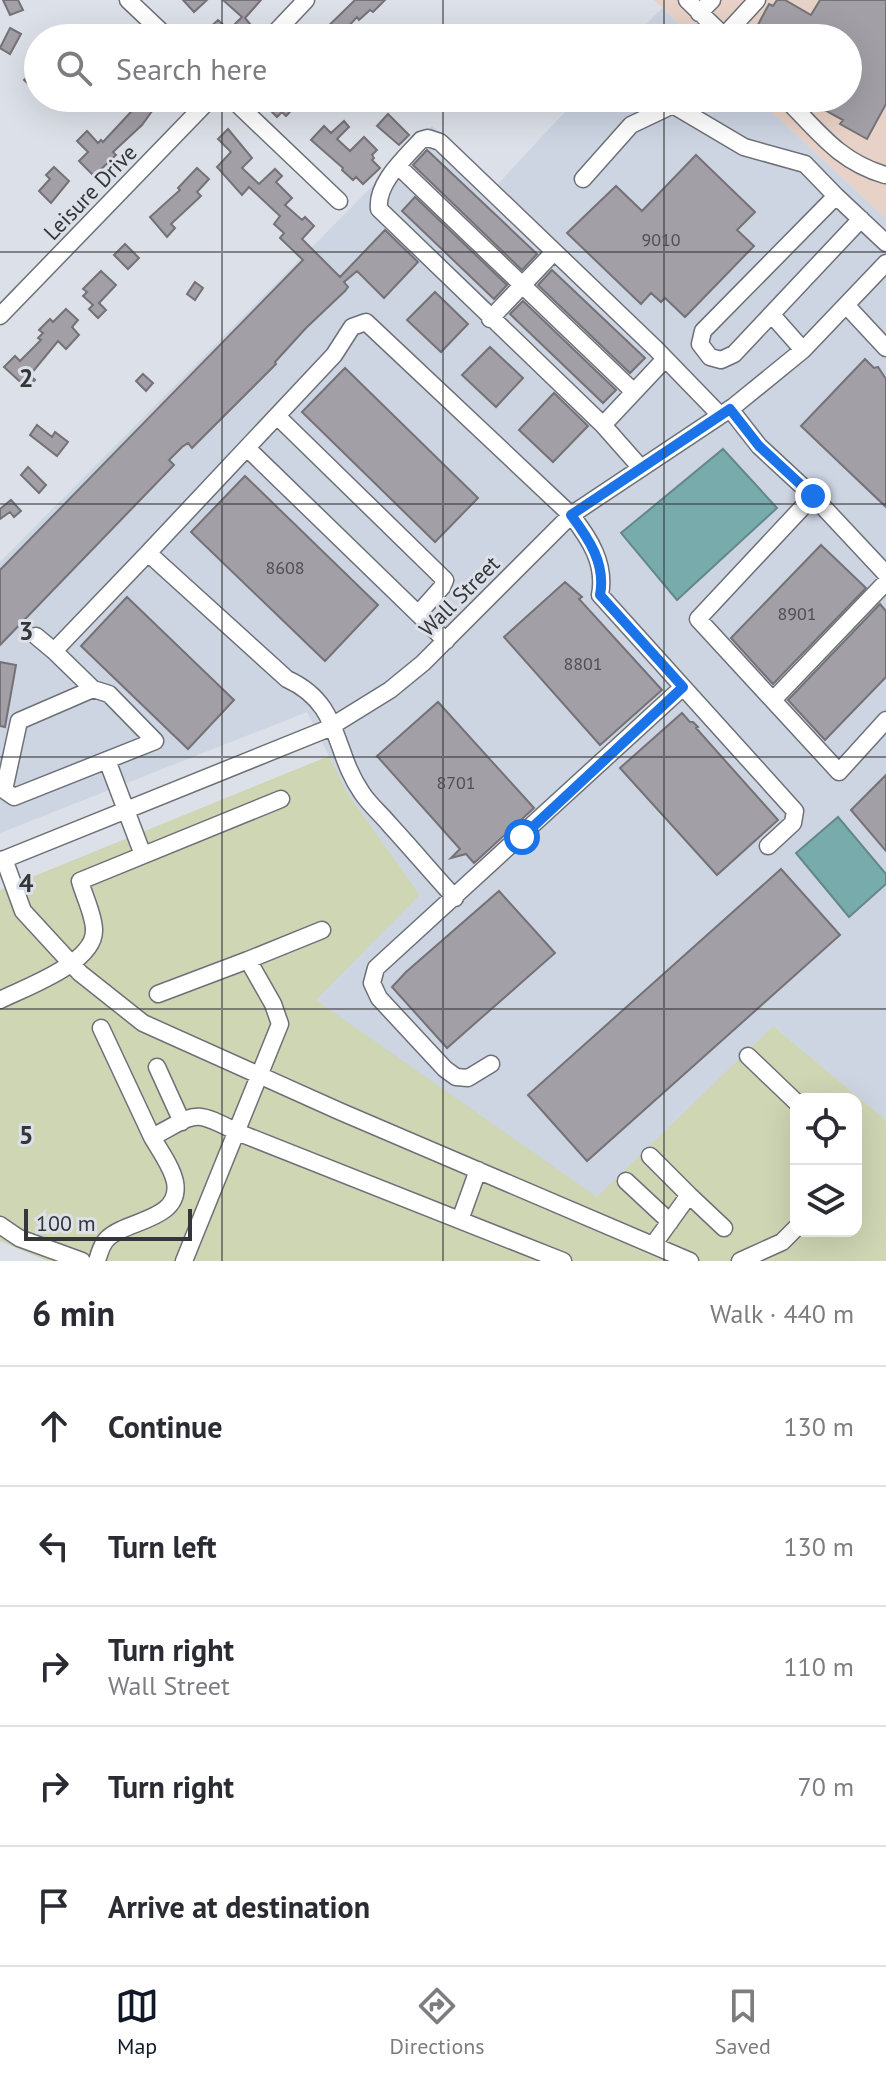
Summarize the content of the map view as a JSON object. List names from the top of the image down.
{
  "streets": {
    "street": ["Leisure Drive", "Wall Street"]
  },
  "house_numbers": [
    "9010",
    "8608",
    "8901",
    "8801",
    "8701"
  ],
  "scale_bar": "100 m",
  "page": {
    "search": "Search here",
    "scale": "100 m",
    "heading": ["6 min", "Walk · 440 m"],
    "list": [
      ["Continue", "130 m"],
      ["Turn left", "130 m"],
      ["Turn right", "Wall Street", "110 m"],
      ["Turn right", "70 m"],
      "Arrive at destination"
    ],
    "nav": ["Map", "Directions", "Saved"]
  },
  "grid": {
    "rows": [
      "2",
      "3",
      "4",
      "5"
    ]
  }
}
